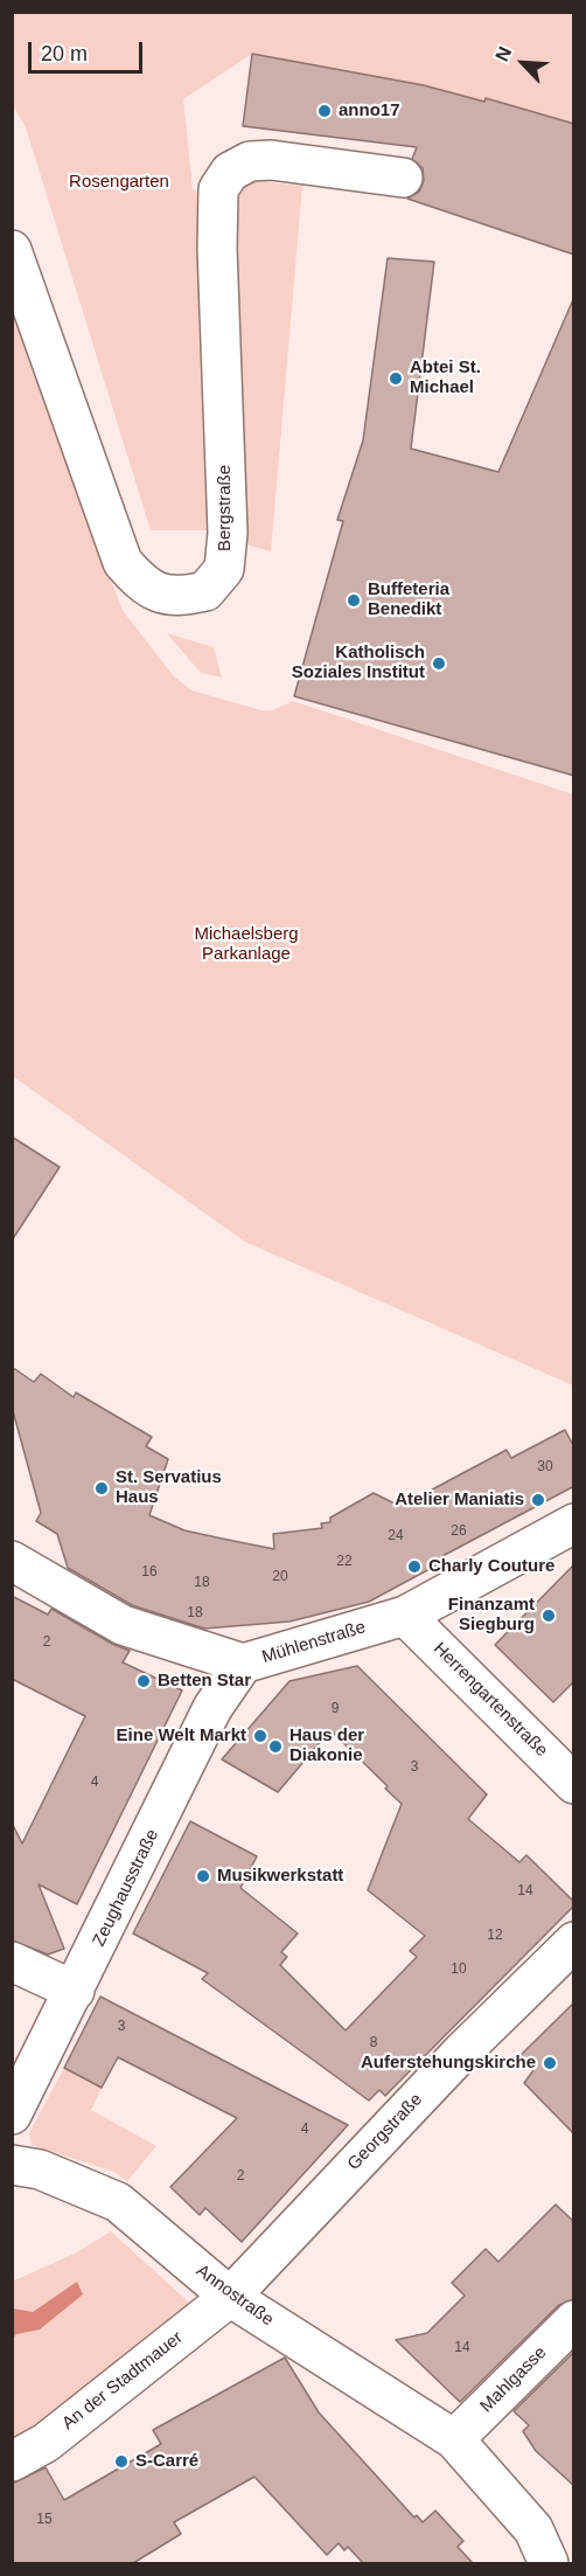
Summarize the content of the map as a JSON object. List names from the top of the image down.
{
  "streets": {
    "street": [
      "Bergstraße",
      "Mühlenstraße",
      "Herrengartenstraße",
      "Zeughausstraße",
      "Georgstraße",
      "Annostraße",
      "Mahlgasse",
      "An der Stadtmauer"
    ]
  },
  "crossings": [
    ["Mühlenstraße", "Herrengartenstraße"],
    ["Mühlenstraße", "Zeughausstraße"],
    ["Georgstraße", "Annostraße"],
    ["Georgstraße", "An der Stadtmauer"],
    ["Annostraße", "Mahlgasse"],
    ["Annostraße", "An der Stadtmauer"]
  ],
  "parks": ["Rosengarten", "Michaelsberg Parkanlage"],
  "places": [
    "anno17",
    "Abtei St. Michael",
    "Buffeteria Benedikt",
    "Katholisch Soziales Institut",
    "St. Servatius Haus",
    "Atelier Maniatis",
    "Charly Couture",
    "Finanzamt Siegburg",
    "Betten Star",
    "Eine Welt Markt",
    "Haus der Diakonie",
    "Musikwerkstatt",
    "Auferstehungskirche",
    "S-Carré"
  ],
  "house_numbers": [
    "30",
    "26",
    "24",
    "22",
    "16",
    "20",
    "18",
    "18",
    "2",
    "9",
    "3",
    "4",
    "14",
    "12",
    "10",
    "3",
    "8",
    "4",
    "2",
    "14",
    "15"
  ],
  "scale_bar": "20 m",
  "north": "top left"
}
